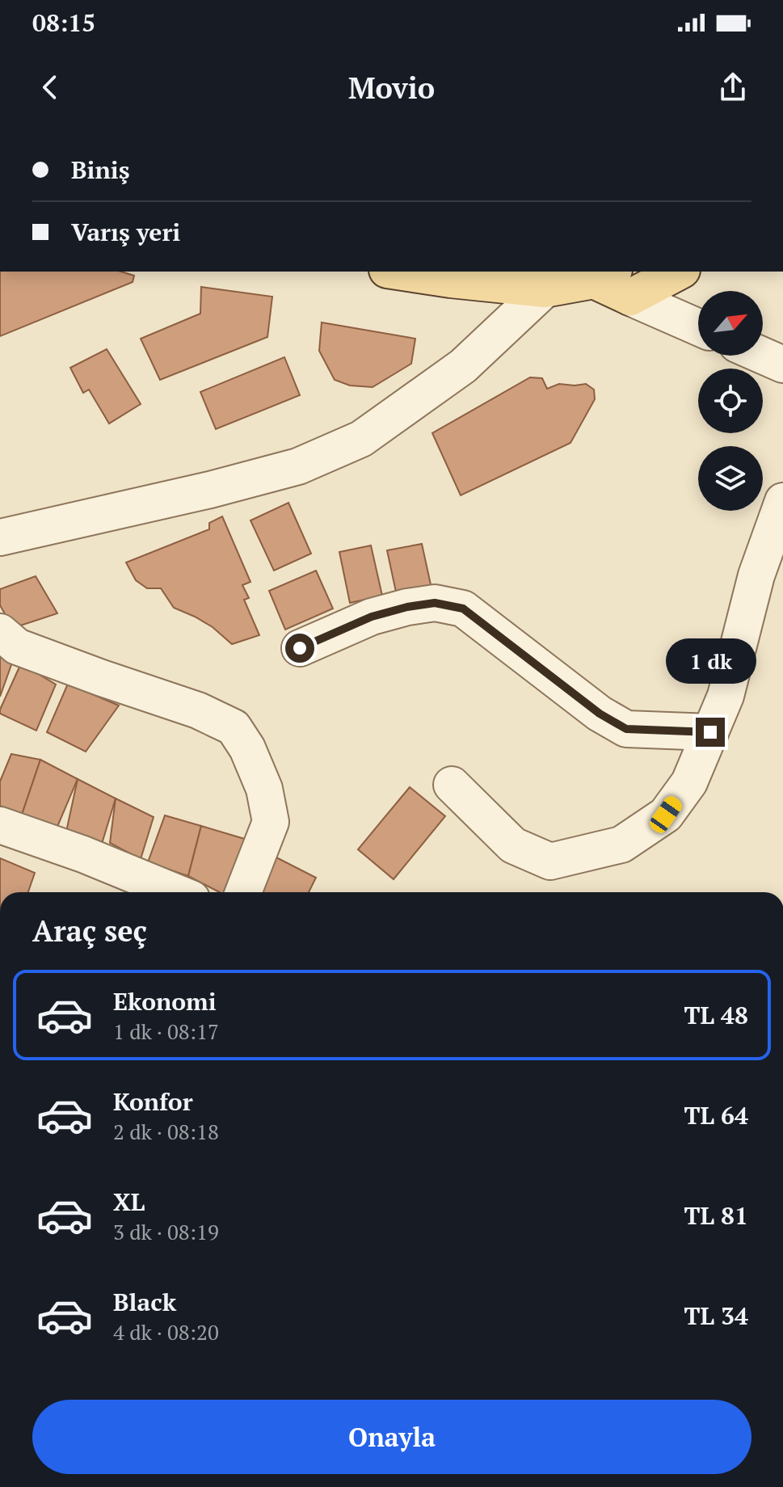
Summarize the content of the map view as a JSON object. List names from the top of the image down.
{
  "north": "top right",
  "page": {
    "status": "08:15",
    "header": "Movio",
    "banner": ["Biniş", "Varış yeri"],
    "bubble": "1 dk",
    "heading": "Araç seç",
    "list": [
      {
        "name": "Ekonomi",
        "note": "1 dk · 08:17",
        "value": "TL 48"
      },
      {
        "name": "Konfor",
        "note": "2 dk · 08:18",
        "value": "TL 64"
      },
      {
        "name": "XL",
        "note": "3 dk · 08:19",
        "value": "TL 81"
      },
      {
        "name": "Black",
        "note": "4 dk · 08:20",
        "value": "TL 34"
      }
    ],
    "buttons": "Onayla"
  }
}
